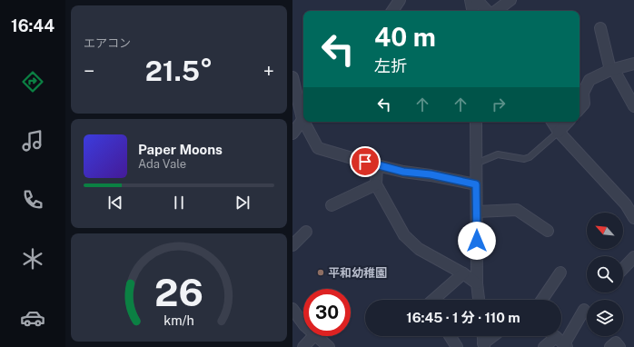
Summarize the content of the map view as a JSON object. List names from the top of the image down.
{
  "places": ["平和幼稚園"],
  "north": "top left",
  "page": {
    "tabs": "16:44",
    "tile": "エアコン",
    "turn": ["40 m", "左折"],
    "heat": ["−", "21.5°", "+"],
    "song": ["Paper Moons", "Ada Vale"],
    "limit": "30",
    "trip": "16:45 · 1 分 · 110 m",
    "gauge": ["26", "km/h"]
  }
}
